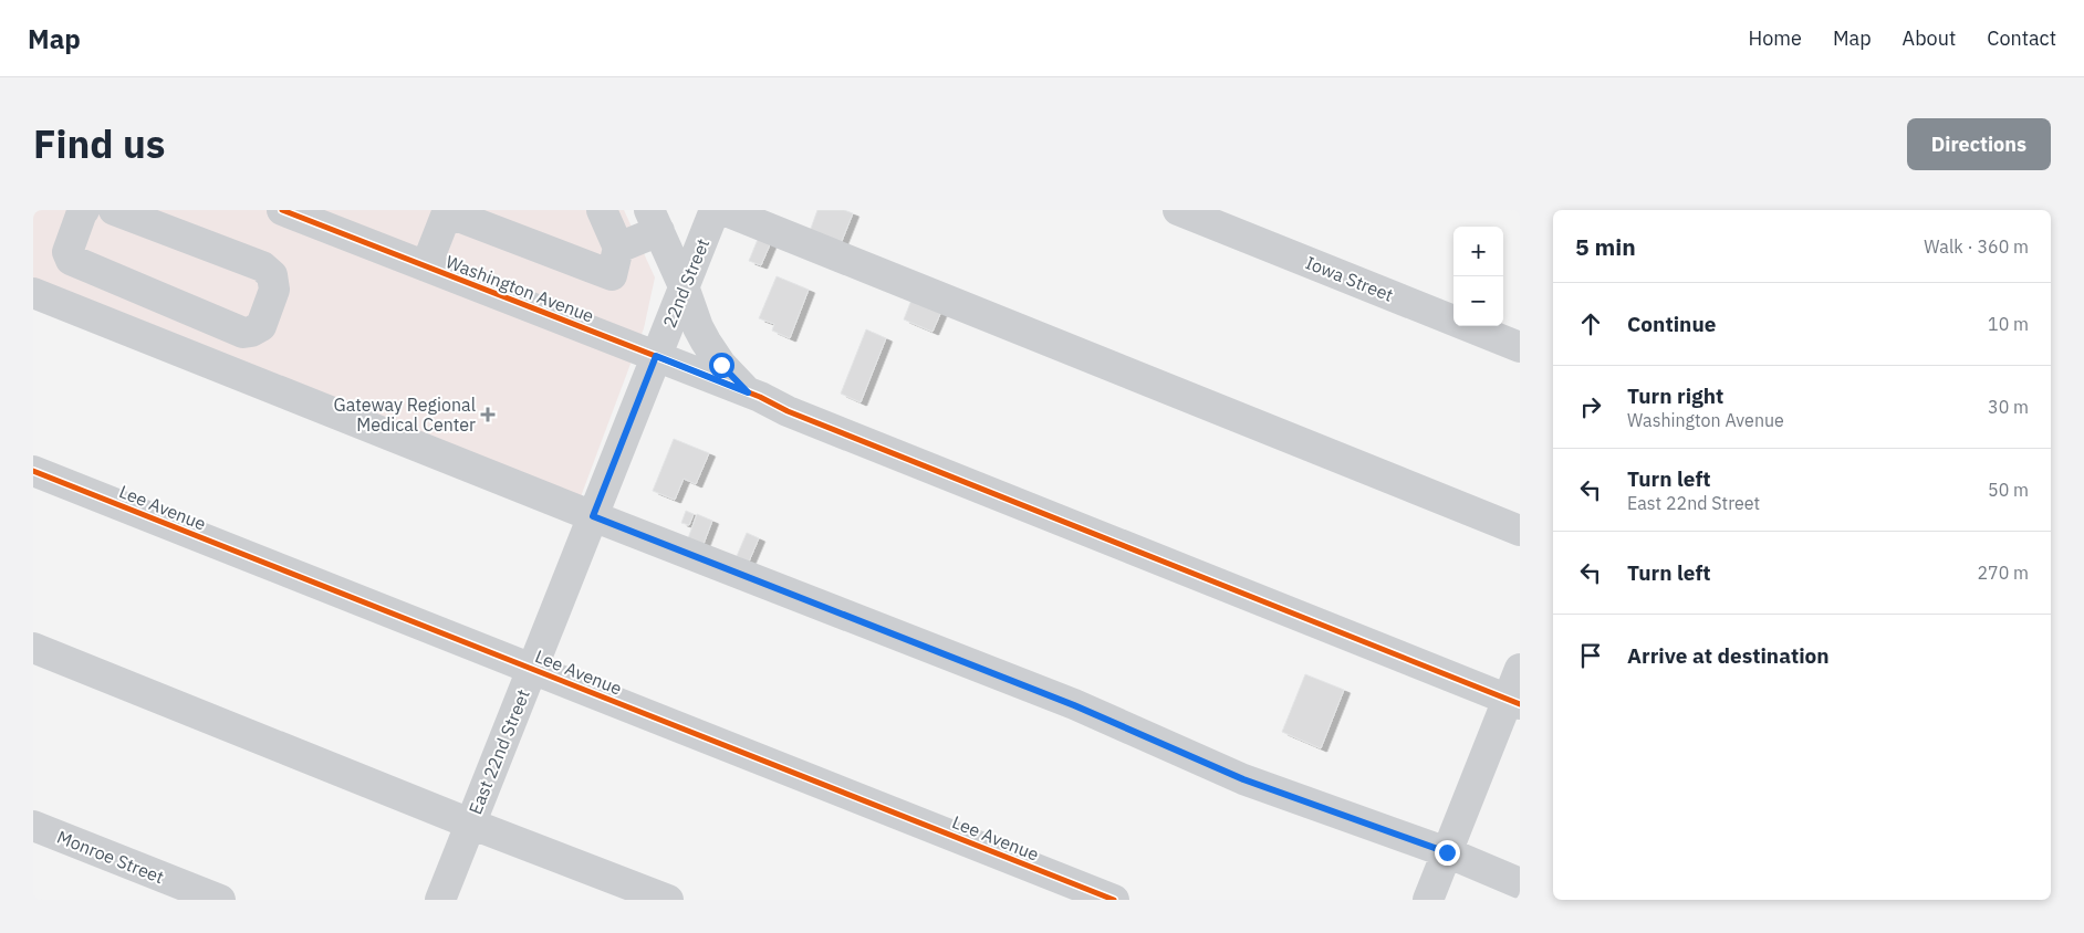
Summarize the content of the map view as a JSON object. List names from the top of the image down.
{
  "streets": {
    "street": [
      "Iowa Street",
      "22nd Street",
      "Washington Avenue",
      "Lee Avenue",
      "East 22nd Street",
      "Monroe Street"
    ]
  },
  "crossings": [
    ["22nd Street", "Washington Avenue"],
    ["22nd Street", "East 22nd Street"],
    ["Washington Avenue", "East 22nd Street"],
    ["Lee Avenue", "East 22nd Street"]
  ],
  "places": {
    "health": ["Gateway Regional Medical Center"]
  },
  "page": {
    "header": "Map",
    "nav": [
      "Home",
      "Map",
      "About",
      "Contact"
    ],
    "title": "Find us",
    "buttons": "Directions",
    "heading": ["5 min", "Walk · 360 m"],
    "map_buttons": ["+", "−"],
    "list": [
      ["Continue", "10 m"],
      ["Turn right", "Washington Avenue", "30 m"],
      ["Turn left", "East 22nd Street", "50 m"],
      ["Turn left", "270 m"],
      "Arrive at destination"
    ]
  }
}
